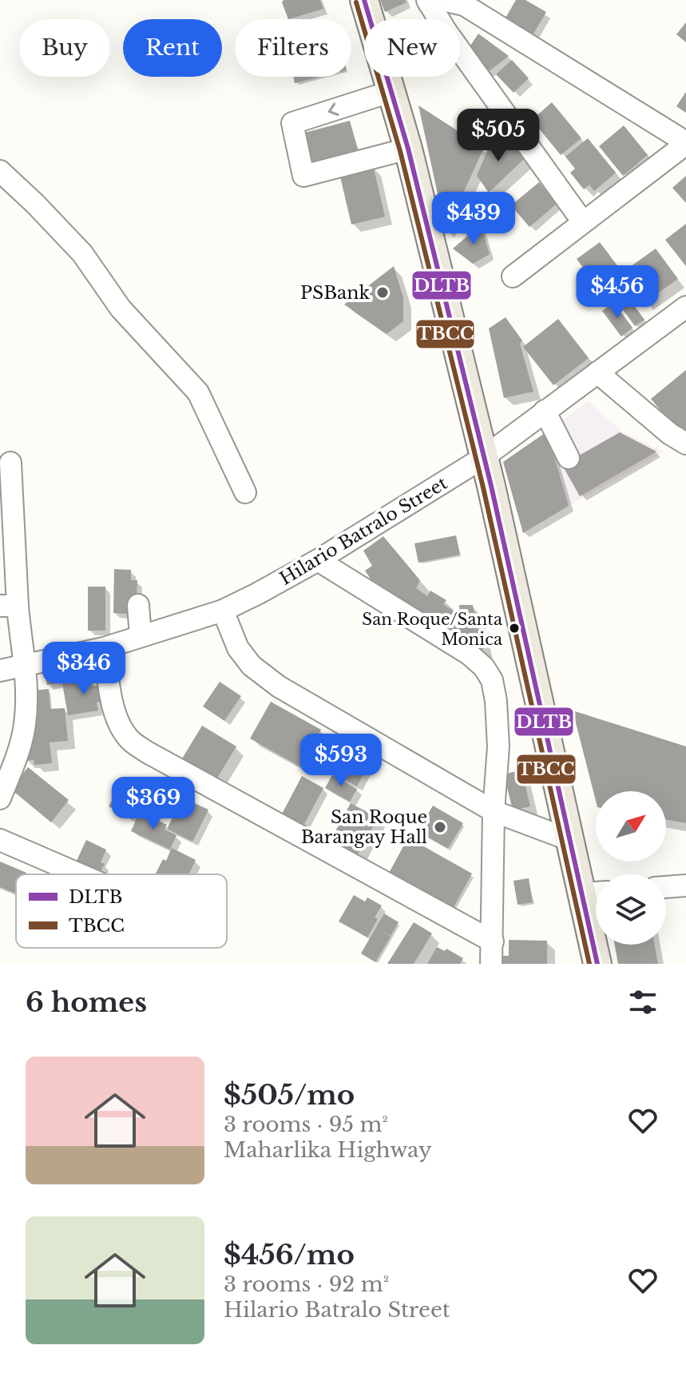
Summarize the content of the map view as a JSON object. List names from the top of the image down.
{
  "streets": {
    "street": ["Hilario Batralo Street"]
  },
  "places": ["PSBank", "San Roque/Santa Monica", "San Roque Barangay Hall"],
  "lines": ["transit line DLTB", "transit line TBCC"],
  "legend": ["DLTB", "TBCC"],
  "north": "top right",
  "page": {
    "chip": [
      "Buy",
      "Rent",
      "Filters",
      "New"
    ],
    "price": [
      "$505",
      "$439",
      "$456",
      "$346",
      "$593",
      "$369"
    ],
    "heading": "6 homes",
    "list": [
      {
        "name": "$505/mo",
        "note": "3 rooms · 95 m² · Maharlika Highway"
      },
      {
        "name": "$456/mo",
        "note": "3 rooms · 92 m² · Hilario Batralo Street"
      }
    ]
  }
}
